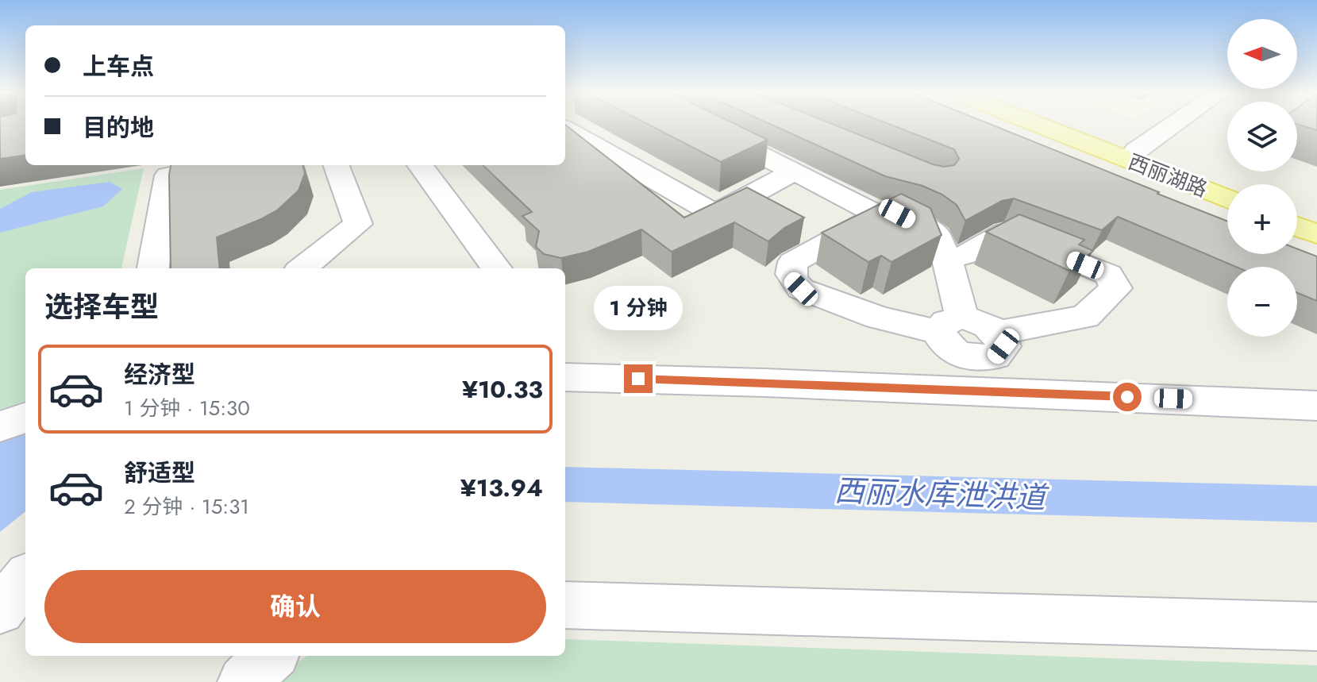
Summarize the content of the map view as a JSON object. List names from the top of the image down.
{
  "streets": {
    "main road": ["西丽湖路"]
  },
  "water": ["西丽水库泄洪道"],
  "north": "left",
  "page": {
    "map_buttons": ["+", "−"],
    "banner": ["上车点", "目的地"],
    "heading": "选择车型",
    "bubble": "1 分钟",
    "list": [
      {
        "name": "经济型",
        "note": "1 分钟 · 15:30",
        "value": "¥10.33"
      },
      {
        "name": "舒适型",
        "note": "2 分钟 · 15:31",
        "value": "¥13.94"
      }
    ],
    "buttons": "确认"
  }
}
